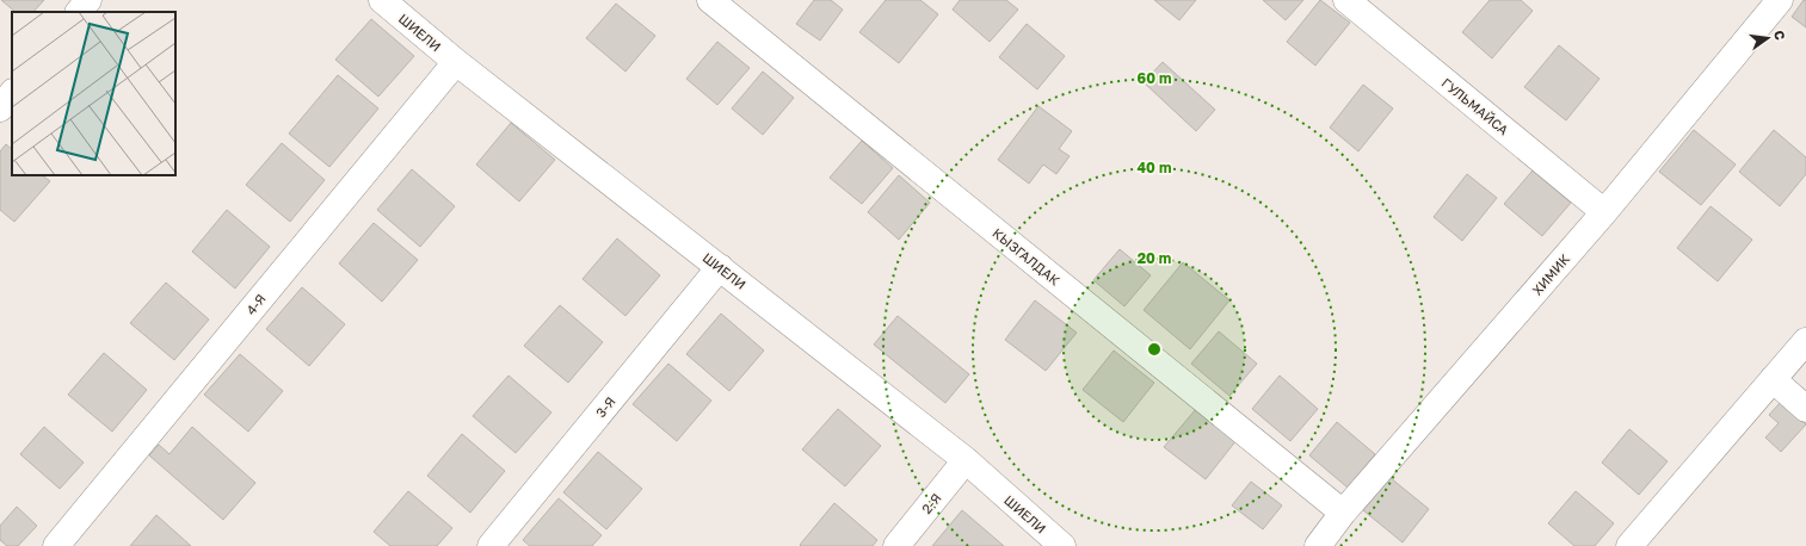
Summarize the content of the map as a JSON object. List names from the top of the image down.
{
  "streets": {
    "street": [
      "ШИЕЛИ",
      "ГУЛЬМАЙСА",
      "КЫЗГАЛДАК",
      "ХИМИК",
      "4-Я",
      "3-Я",
      "2-Я"
    ]
  },
  "crossings": [
    ["ШИЕЛИ", "4-Я"],
    ["ШИЕЛИ", "3-Я"],
    ["ШИЕЛИ", "2-Я"],
    ["ГУЛЬМАЙСА", "ХИМИК"],
    ["КЫЗГАЛДАК", "ХИМИК"]
  ],
  "north": "right",
  "rings": ["60 m", "40 m", "20 m"]
}
